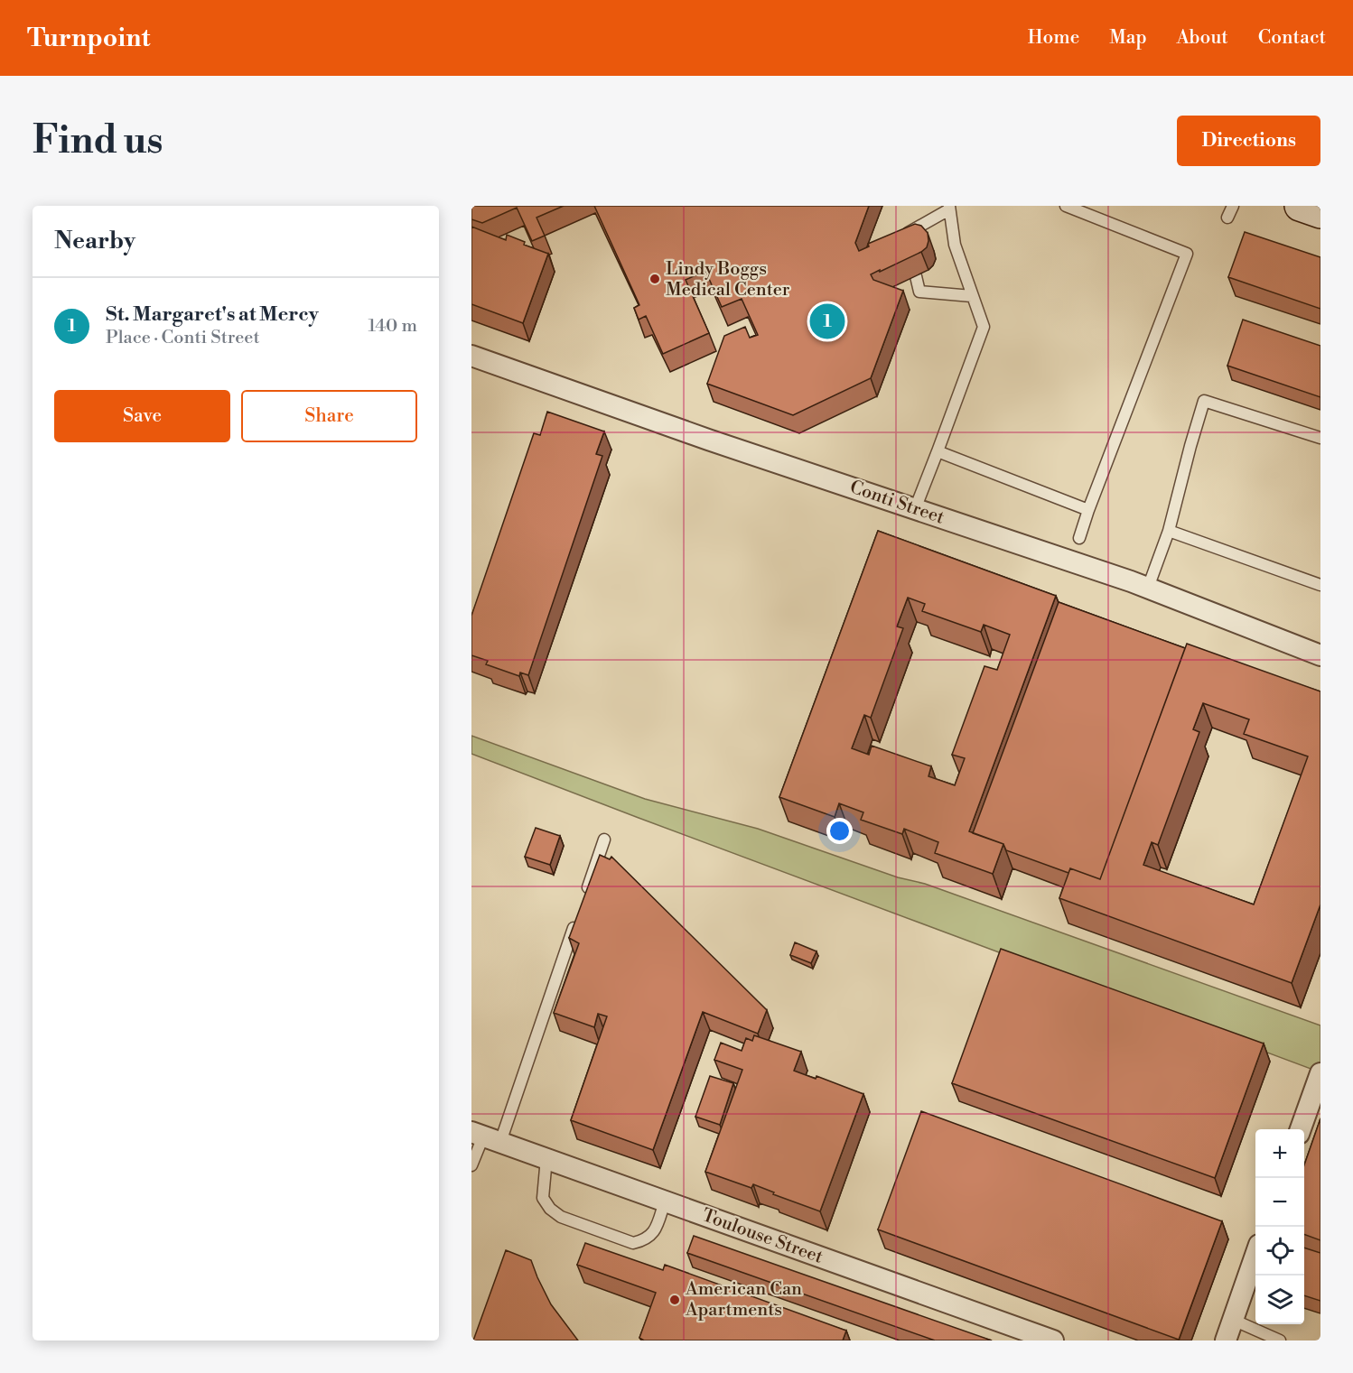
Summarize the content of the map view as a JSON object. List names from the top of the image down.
{
  "streets": {
    "street": ["Conti Street", "Toulouse Street"]
  },
  "places": ["Lindy Boggs Medical Center", "American Can Apartments"],
  "page": {
    "header": "Turnpoint",
    "nav": [
      "Home",
      "Map",
      "About",
      "Contact"
    ],
    "buttons": [
      "Directions",
      ["Save", "Share"]
    ],
    "title": "Find us",
    "heading": "Nearby",
    "list": [
      {
        "mark": "1",
        "name": "St. Margaret's at Mercy",
        "note": "Place · Conti Street",
        "value": "140 m"
      }
    ],
    "pins": "1",
    "map_buttons": ["+", "−"]
  }
}
